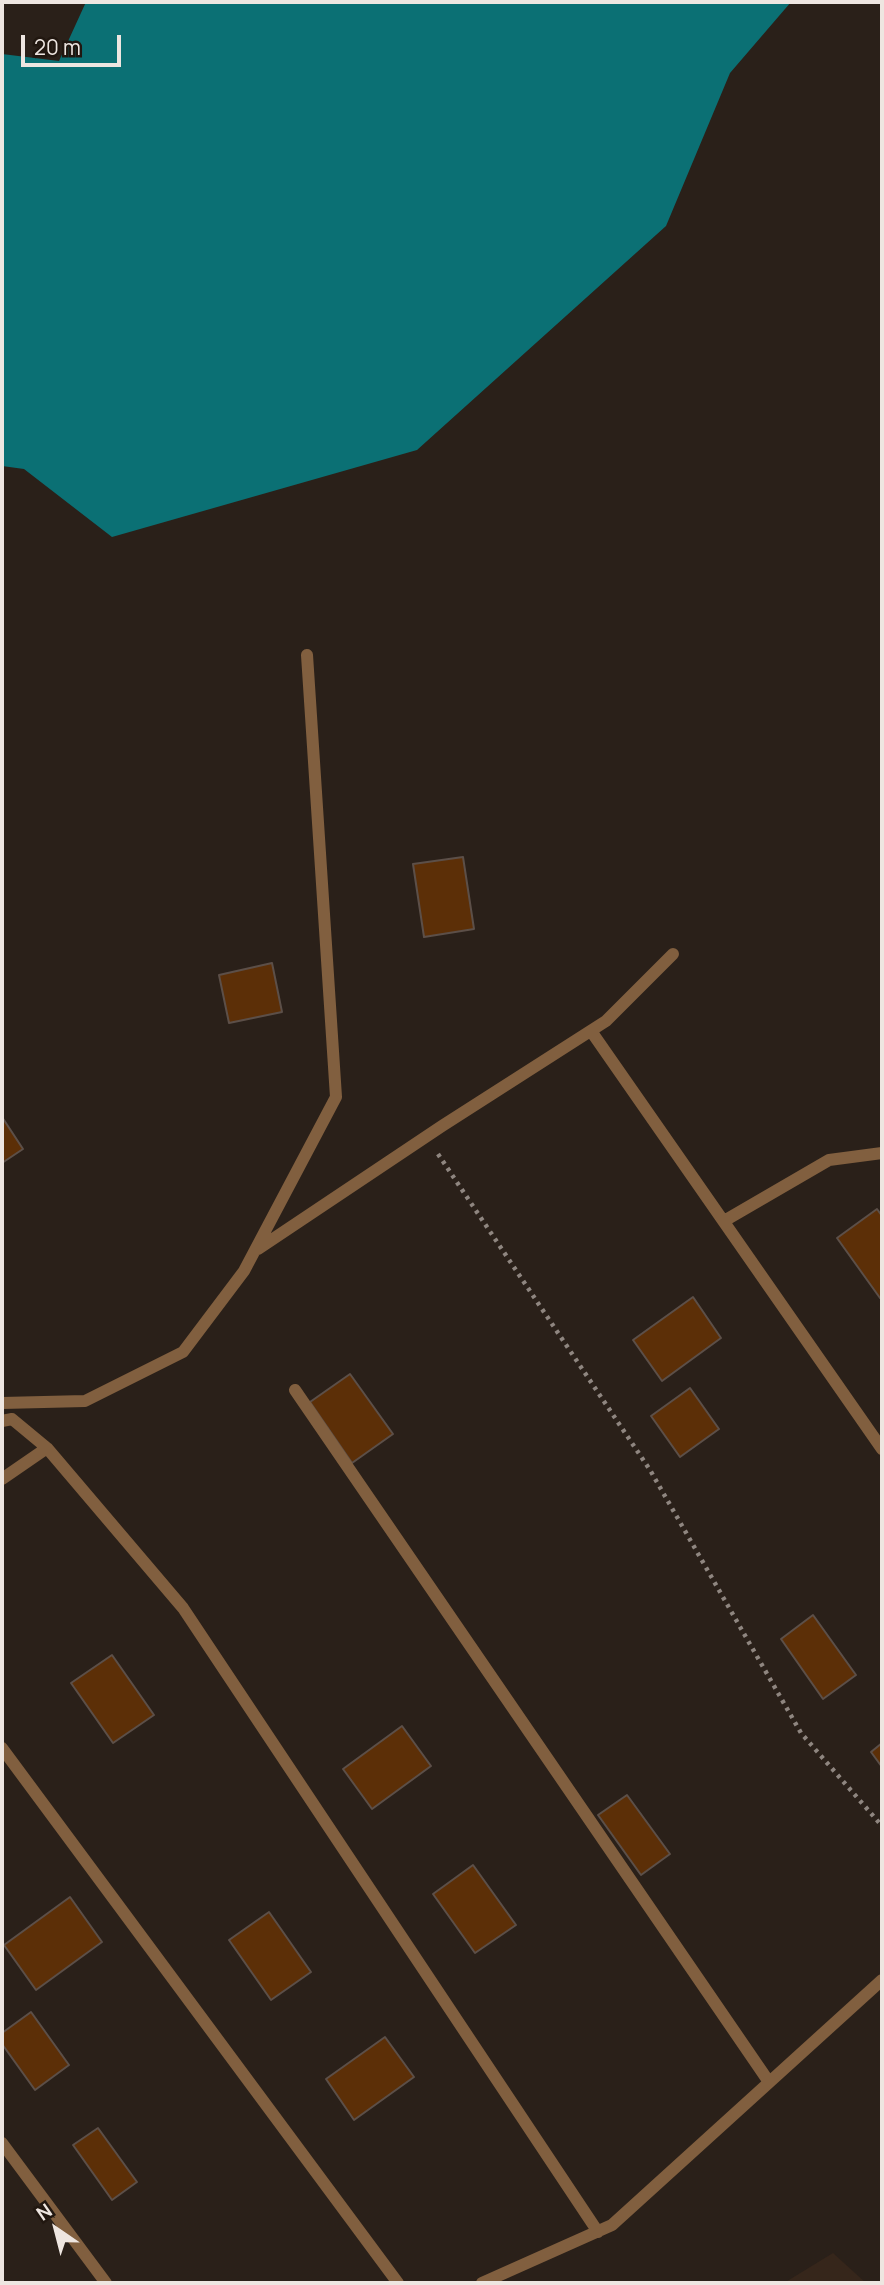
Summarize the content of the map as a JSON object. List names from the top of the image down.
{
  "scale_bar": "20 m",
  "north": "top left"
}
